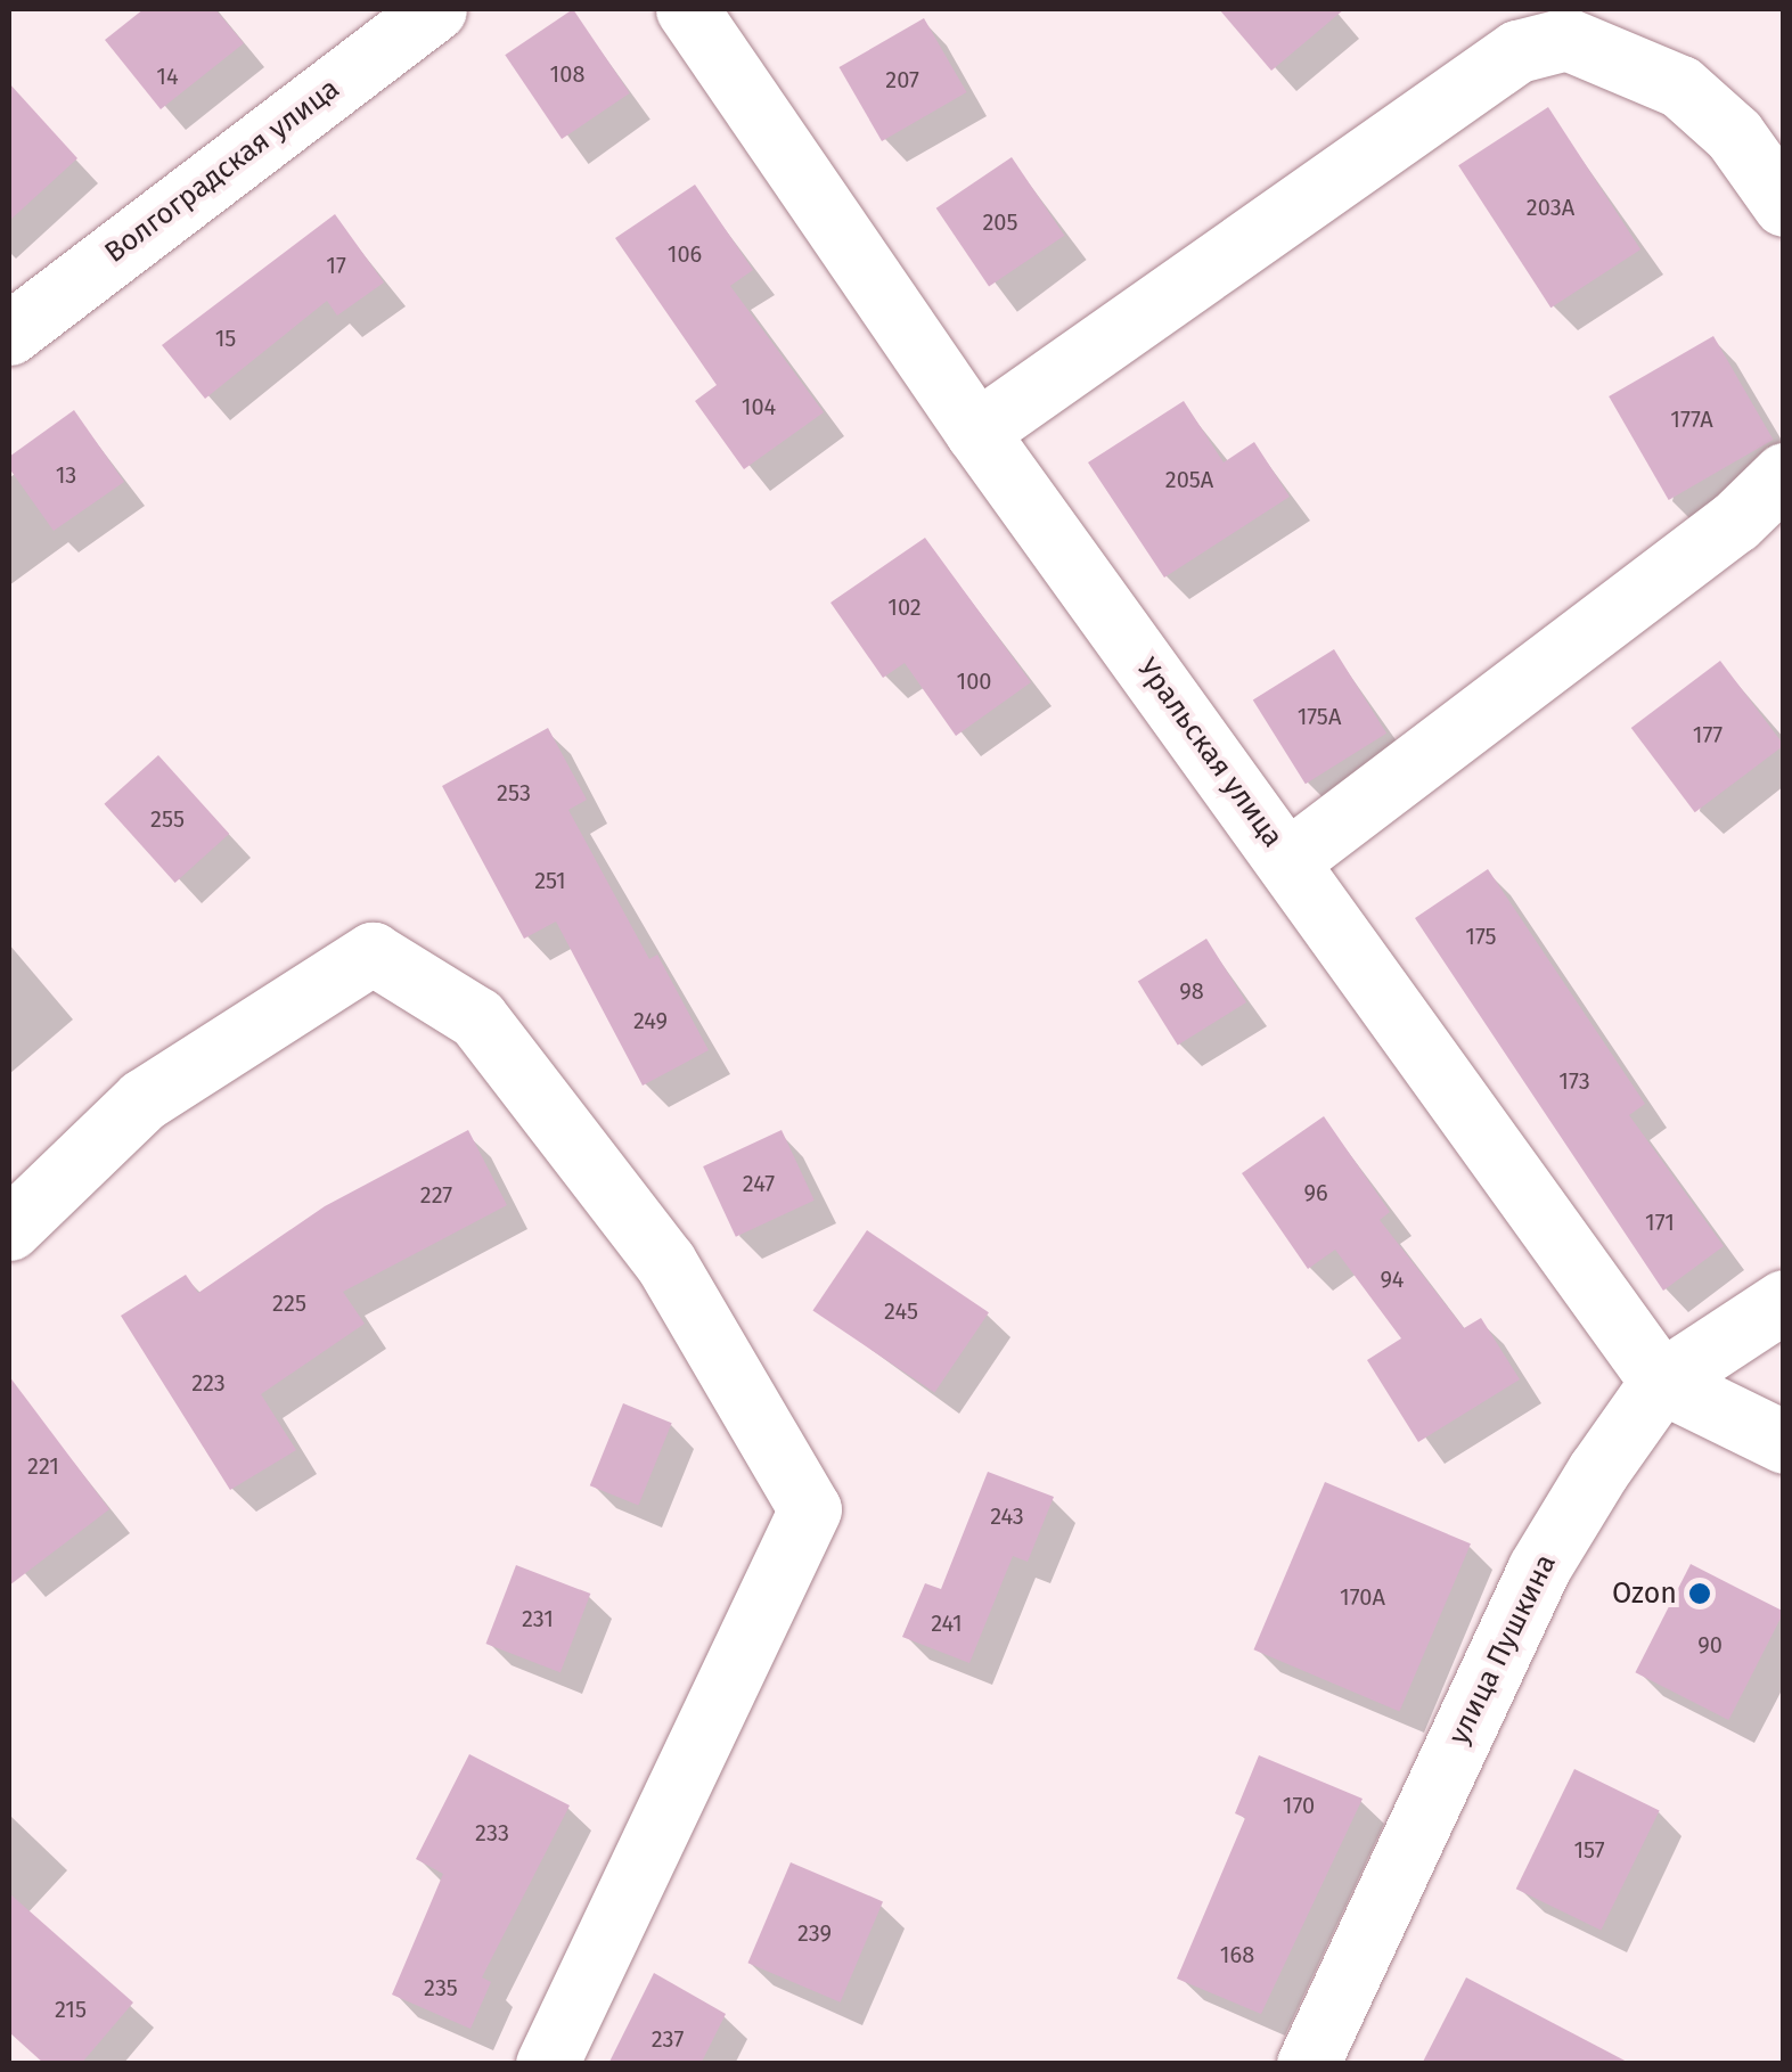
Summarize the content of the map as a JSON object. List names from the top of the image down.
{
  "streets": {
    "street": ["Волгоградская улица", "Уральская улица", "улица Пушкина"]
  },
  "crossings": [
    ["Уральская улица", "улица Пушкина"]
  ],
  "places": ["Ozon"],
  "house_numbers": [
    "108",
    "14",
    "207",
    "203А",
    "205",
    "106",
    "17",
    "15",
    "104",
    "177А",
    "13",
    "205А",
    "102",
    "100",
    "175А",
    "177",
    "253",
    "255",
    "251",
    "175",
    "98",
    "249",
    "173",
    "247",
    "96",
    "227",
    "171",
    "94",
    "225",
    "245",
    "223",
    "221",
    "243",
    "170А",
    "231",
    "241",
    "90",
    "170",
    "233",
    "157",
    "239",
    "168",
    "235",
    "215",
    "237"
  ]
}
